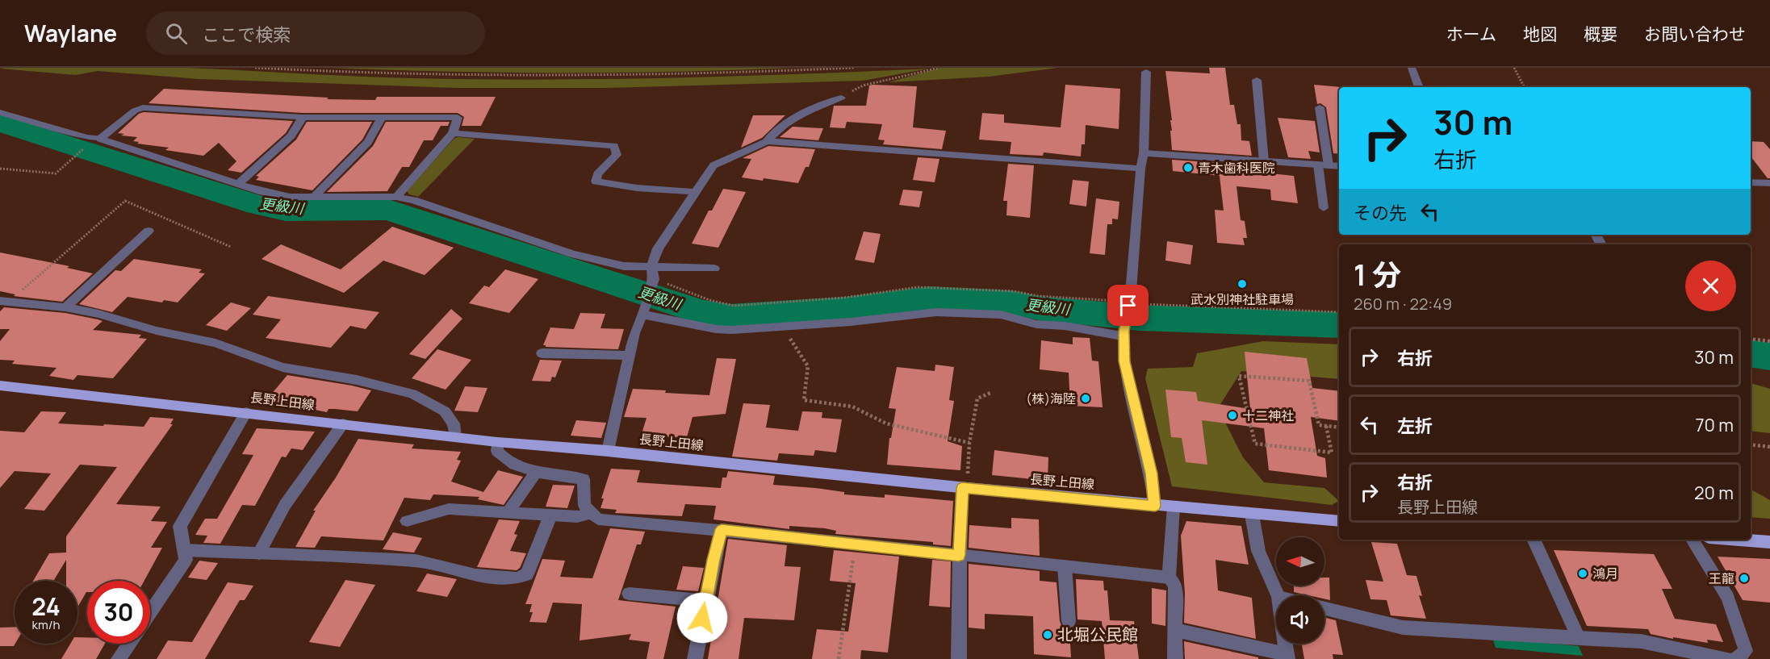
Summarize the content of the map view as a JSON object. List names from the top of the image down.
{
  "streets": {
    "main road": ["長野上田線"]
  },
  "water": ["更級川"],
  "places": [
    "青木歯科医院",
    "武水別神社駐車場",
    "(株)海陸",
    "十二神社",
    "鴻月",
    "王龍",
    "北堀公民館"
  ],
  "north": "left",
  "page": {
    "header": "Waylane",
    "search": "ここで検索",
    "nav": [
      "ホーム",
      "地図",
      "概要",
      "お問い合わせ"
    ],
    "turn": ["30 m", "右折"],
    "then": "その先",
    "heading": ["1 分", "260 m · 22:49"],
    "list": [
      {
        "name": "右折",
        "value": "30 m"
      },
      {
        "name": "左折",
        "value": "70 m"
      },
      {
        "name": "右折",
        "note": "長野上田線",
        "value": "20 m"
      }
    ],
    "speed": "24 km/h",
    "limit": "30"
  }
}
